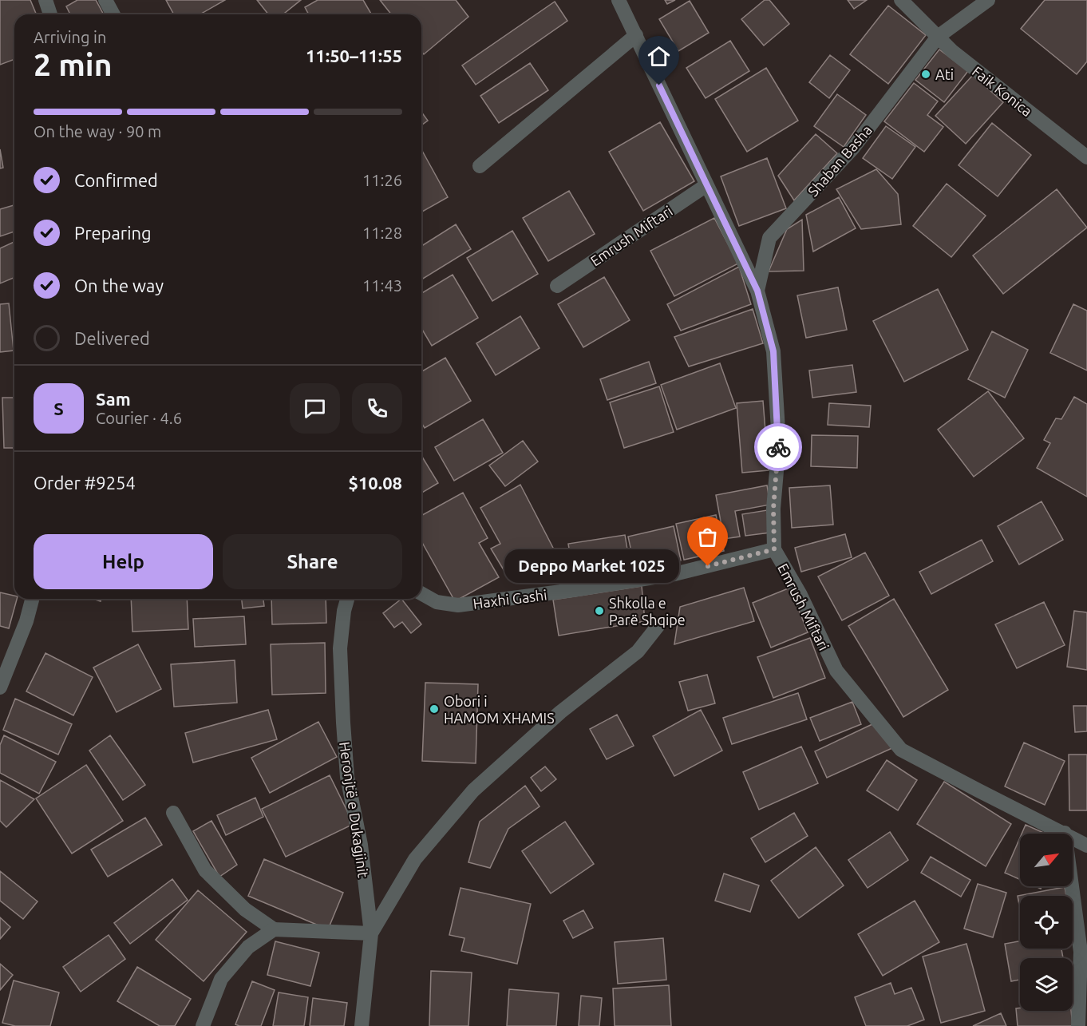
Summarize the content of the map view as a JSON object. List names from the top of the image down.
{
  "streets": {
    "street": [
      "Faik Konica",
      "Shaban Basha",
      "Emrush Miftari",
      "Haxhi Gashi",
      "Heronjtë e Dukagjinit"
    ]
  },
  "crossings": [
    ["Faik Konica", "Shaban Basha"],
    ["Shaban Basha", "Emrush Miftari"],
    ["Emrush Miftari", "Haxhi Gashi"]
  ],
  "places": [
    "Ati",
    "Deppo Market 1025",
    "Shkolla e Parë Shqipe",
    "Obori i HAMOM XHAMIS"
  ],
  "north": "top right",
  "page": {
    "heading": ["2 min", "Arriving in", "11:50–11:55"],
    "panel": [
      "Sam",
      "Courier · 4.6",
      "Order #9254",
      "$10.08"
    ],
    "bar": "On the way · 90 m",
    "list": [
      ["Confirmed", "11:26"],
      ["Preparing", "11:28"],
      ["On the way", "11:43"],
      "Delivered"
    ],
    "round": "S",
    "buttons": ["Help", "Share"],
    "bubble": "Deppo Market 1025"
  }
}
